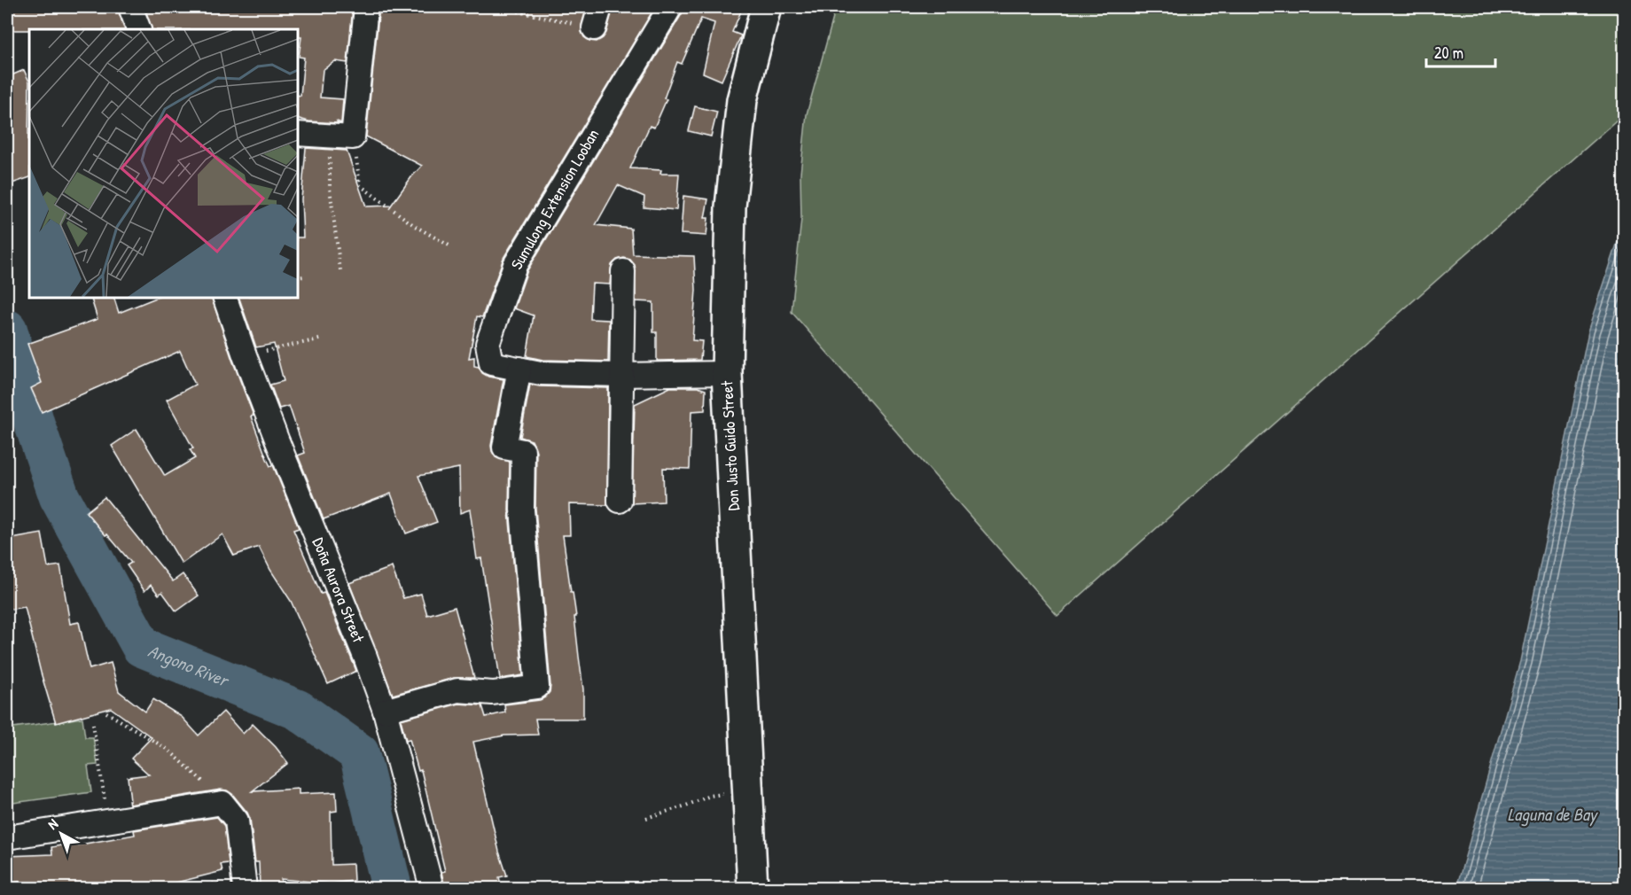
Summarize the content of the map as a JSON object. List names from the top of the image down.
{
  "streets": {
    "street": ["Sumulong Extension Looban", "Don Justo Guido Street", "Doña Aurora Street"]
  },
  "crossings": [
    ["Sumulong Extension Looban", "Don Justo Guido Street"]
  ],
  "water": ["Angono River", "Laguna de Bay"],
  "scale_bar": "20 m",
  "north": "top left"
}
